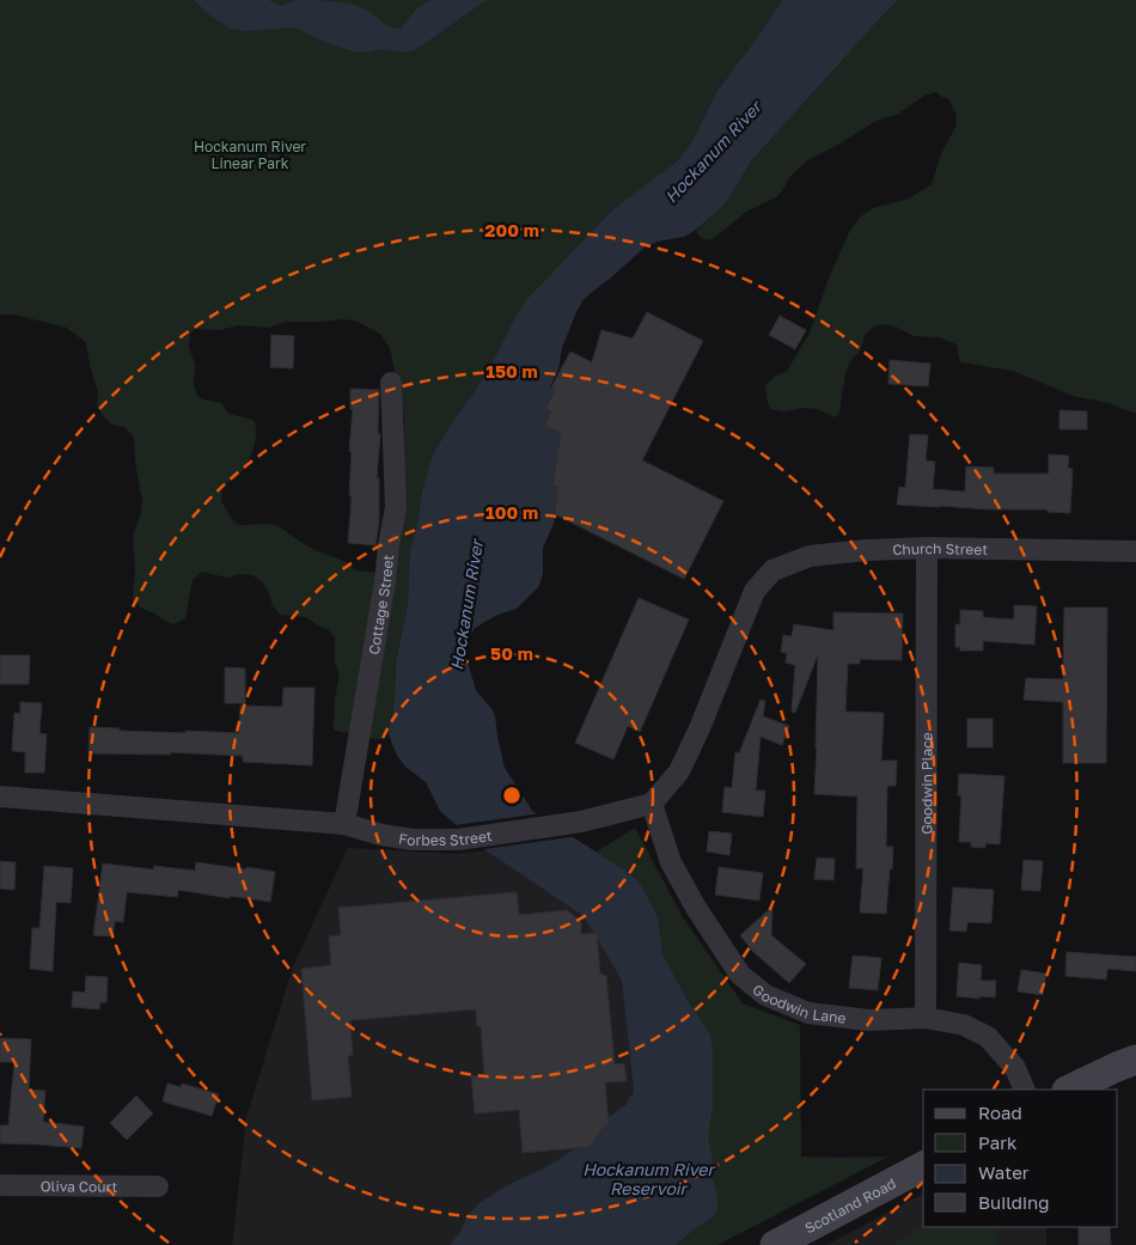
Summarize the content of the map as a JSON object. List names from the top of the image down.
{
  "streets": {
    "main road": ["Scotland Road"],
    "street": [
      "Church Street",
      "Cottage Street",
      "Goodwin Place",
      "Forbes Street",
      "Goodwin Lane",
      "Oliva Court"
    ]
  },
  "crossings": [
    ["Church Street", "Goodwin Place"],
    ["Church Street", "Forbes Street"],
    ["Church Street", "Goodwin Lane"],
    ["Cottage Street", "Forbes Street"],
    ["Goodwin Place", "Goodwin Lane"],
    ["Forbes Street", "Goodwin Lane"]
  ],
  "water": ["Hockanum River", "Hockanum River Reservoir"],
  "parks": ["Hockanum River Linear Park"],
  "legend": [
    "Road",
    "Park",
    "Water",
    "Building"
  ],
  "rings": [
    "200 m",
    "150 m",
    "100 m",
    "50 m"
  ]
}
